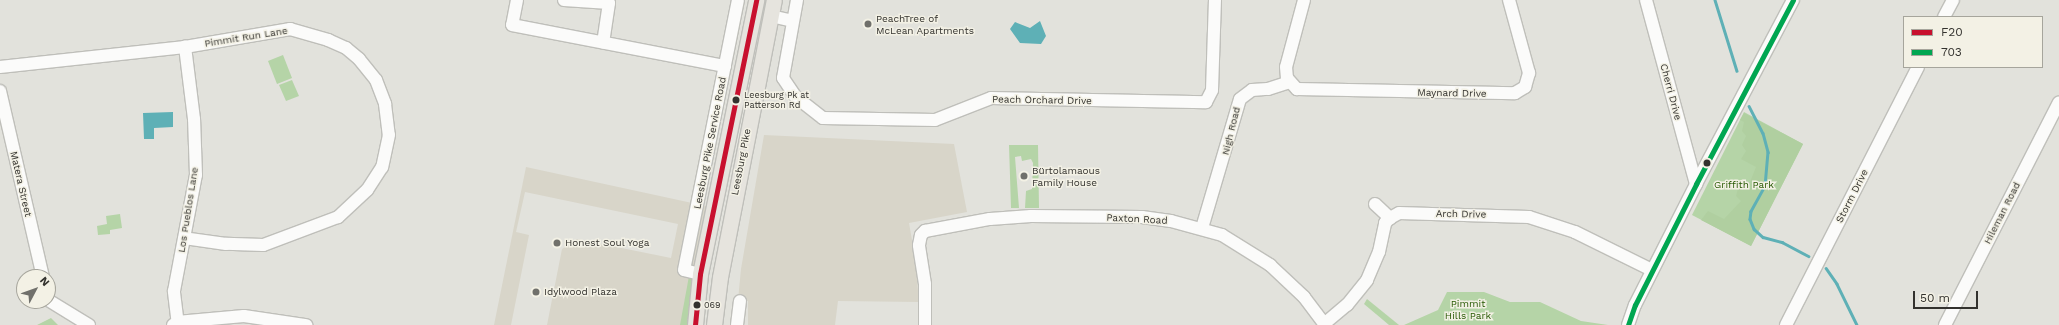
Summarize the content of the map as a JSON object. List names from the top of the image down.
{
  "streets": {
    "main road": ["Leesburg Pike"],
    "street": [
      "Pimmit Run Lane",
      "Cherri Drive",
      "Maynard Drive",
      "Peach Orchard Drive",
      "Nigh Road",
      "Leesburg Pike Service Road",
      "Matera Street",
      "Storm Drive",
      "Los Pueblos Lane",
      "Hileman Road",
      "Arch Drive",
      "Paxton Road"
    ]
  },
  "crossings": [
    ["Pimmit Run Lane", "Los Pueblos Lane"],
    ["Maynard Drive", "Nigh Road"],
    ["Nigh Road", "Paxton Road"],
    ["Leesburg Pike Service Road", "Leesburg Pike"]
  ],
  "parks": ["Griffith Park", "Pimmit Hills Park"],
  "places": [
    "PeachTree of McLean Apartments",
    "Leesburg Pk at Patterson Rd",
    "Bürtolamaous Family House",
    "Honest Soul Yoga",
    "Idylwood Plaza",
    "069"
  ],
  "lines": ["transit line F20", "transit line 703"],
  "legend": ["F20", "703"],
  "scale_bar": "50 m",
  "north": "top right"
}
